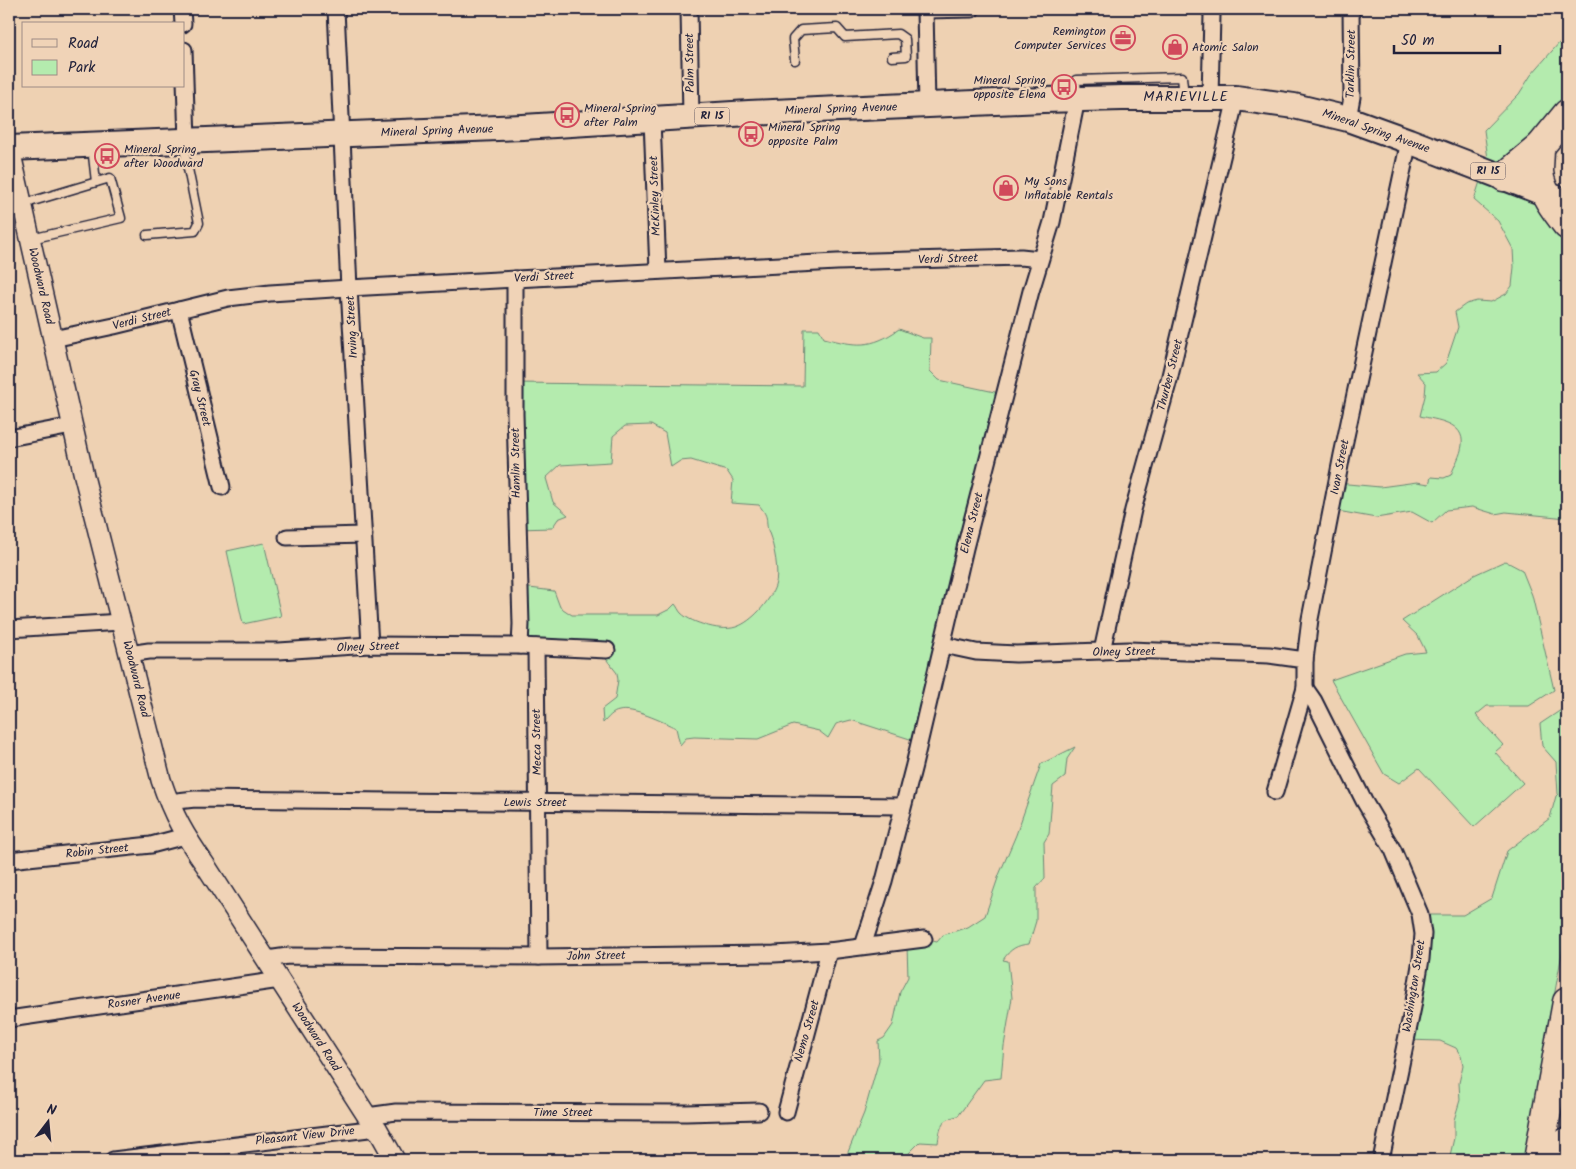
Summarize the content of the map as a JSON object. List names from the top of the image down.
{
  "streets": {
    "main road": ["Mineral Spring Avenue", "RI 15"],
    "street": [
      "Palm Street",
      "Tarklin Street",
      "McKinley Street",
      "Verdi Street",
      "Woodward Road",
      "Irving Street",
      "Thurber Street",
      "Gray Street",
      "Hamlin Street",
      "Ivan Street",
      "Elena Street",
      "Olney Street",
      "Mecca Street",
      "Lewis Street",
      "Robin Street",
      "John Street",
      "Washington Street",
      "Rosner Avenue",
      "Nemo Street",
      "Time Street",
      "Pleasant View Drive"
    ]
  },
  "crossings": [
    ["Palm Street", "Mineral Spring Avenue"],
    ["Tarklin Street", "Mineral Spring Avenue"],
    ["Mineral Spring Avenue", "McKinley Street"],
    ["Mineral Spring Avenue", "Woodward Road"],
    ["Mineral Spring Avenue", "Irving Street"],
    ["Mineral Spring Avenue", "Thurber Street"],
    ["Mineral Spring Avenue", "Ivan Street"],
    ["Mineral Spring Avenue", "Elena Street"],
    ["McKinley Street", "Verdi Street"],
    ["Verdi Street", "Woodward Road"],
    ["Verdi Street", "Irving Street"],
    ["Verdi Street", "Gray Street"],
    ["Verdi Street", "Hamlin Street"],
    ["Verdi Street", "Elena Street"],
    ["Woodward Road", "Olney Street"],
    ["Woodward Road", "Lewis Street"],
    ["Woodward Road", "Robin Street"],
    ["Woodward Road", "John Street"],
    ["Woodward Road", "Rosner Avenue"],
    ["Woodward Road", "Time Street"],
    ["Woodward Road", "Pleasant View Drive"],
    ["Irving Street", "Olney Street"],
    ["Thurber Street", "Olney Street"],
    ["Hamlin Street", "Olney Street"],
    ["Ivan Street", "Olney Street"],
    ["Ivan Street", "Washington Street"],
    ["Elena Street", "Olney Street"],
    ["Elena Street", "Lewis Street"],
    ["Elena Street", "John Street"],
    ["Olney Street", "Mecca Street"],
    ["Mecca Street", "Lewis Street"],
    ["Mecca Street", "John Street"],
    ["John Street", "Nemo Street"],
    ["Time Street", "Pleasant View Drive"]
  ],
  "districts": ["MARIEVILLE"],
  "places": {
    "office": ["Remington Computer Services"],
    "shop": ["Atomic Salon", "My Sons Inflatable Rentals"],
    "bus stop": [
      "Mineral Spring opposite Elena",
      "Mineral Spring after Palm",
      "Mineral Spring opposite Palm",
      "Mineral Spring after Woodward"
    ]
  },
  "legend": ["Road", "Park"],
  "scale_bar": "50 m",
  "north": "top"
}
